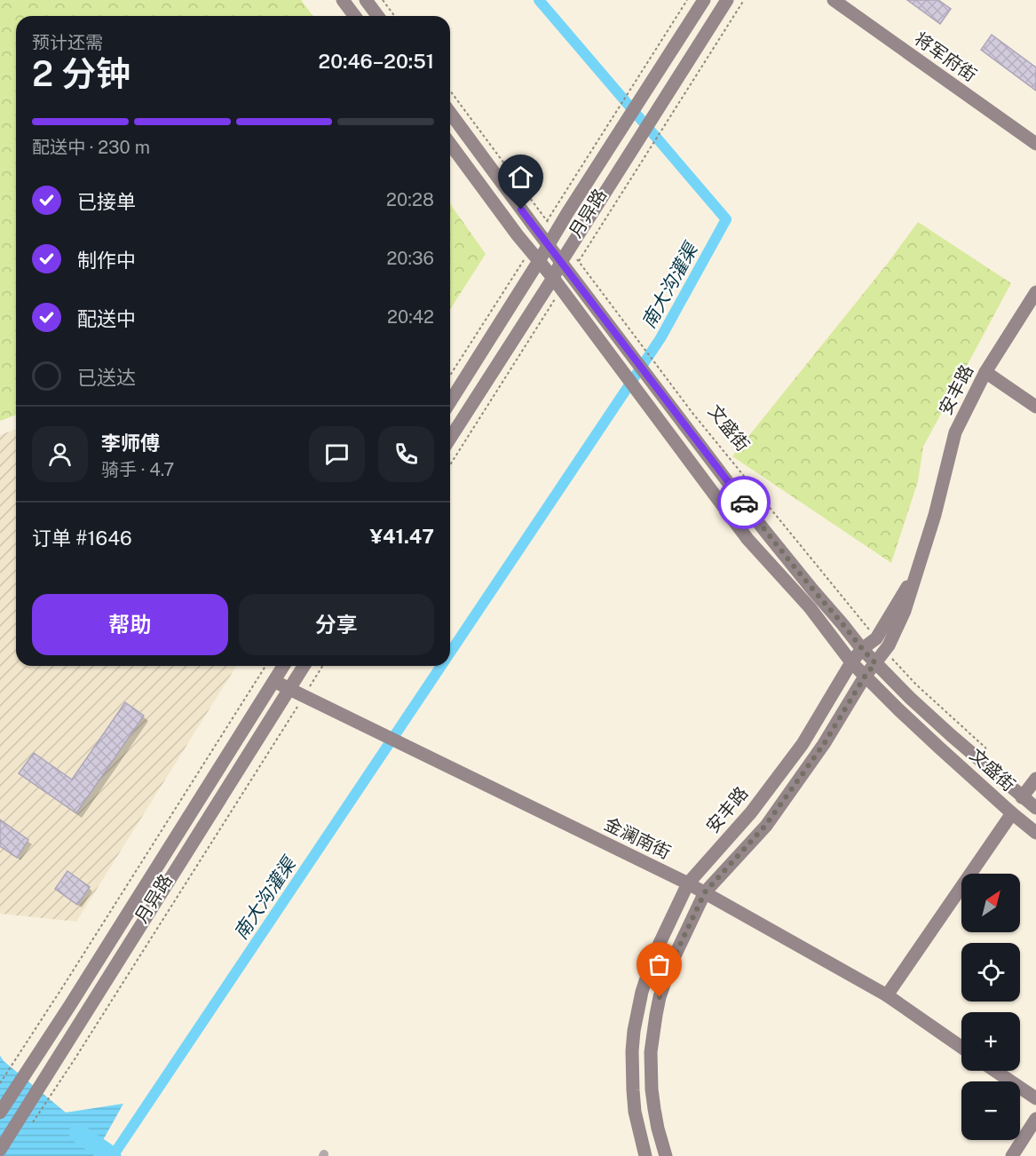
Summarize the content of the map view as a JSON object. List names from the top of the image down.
{
  "streets": {
    "main road": [
      "将军府街",
      "月异路",
      "安丰路",
      "文盛街",
      "金澜南街"
    ]
  },
  "crossings": [
    ["月异路", "文盛街"],
    ["月异路", "金澜南街"],
    ["安丰路", "文盛街"],
    ["安丰路", "金澜南街"]
  ],
  "water": ["南大沟灌渠"],
  "north": "top right",
  "page": {
    "heading": ["2 分钟", "预计还需", "20:46–20:51"],
    "panel": [
      "李师傅",
      "骑手 · 4.7",
      "订单 #1646",
      "¥41.47"
    ],
    "bar": "配送中 · 230 m",
    "list": [
      ["已接单", "20:28"],
      ["制作中", "20:36"],
      ["配送中", "20:42"],
      "已送达"
    ],
    "buttons": ["帮助", "分享"],
    "map_buttons": ["+", "−"]
  }
}
